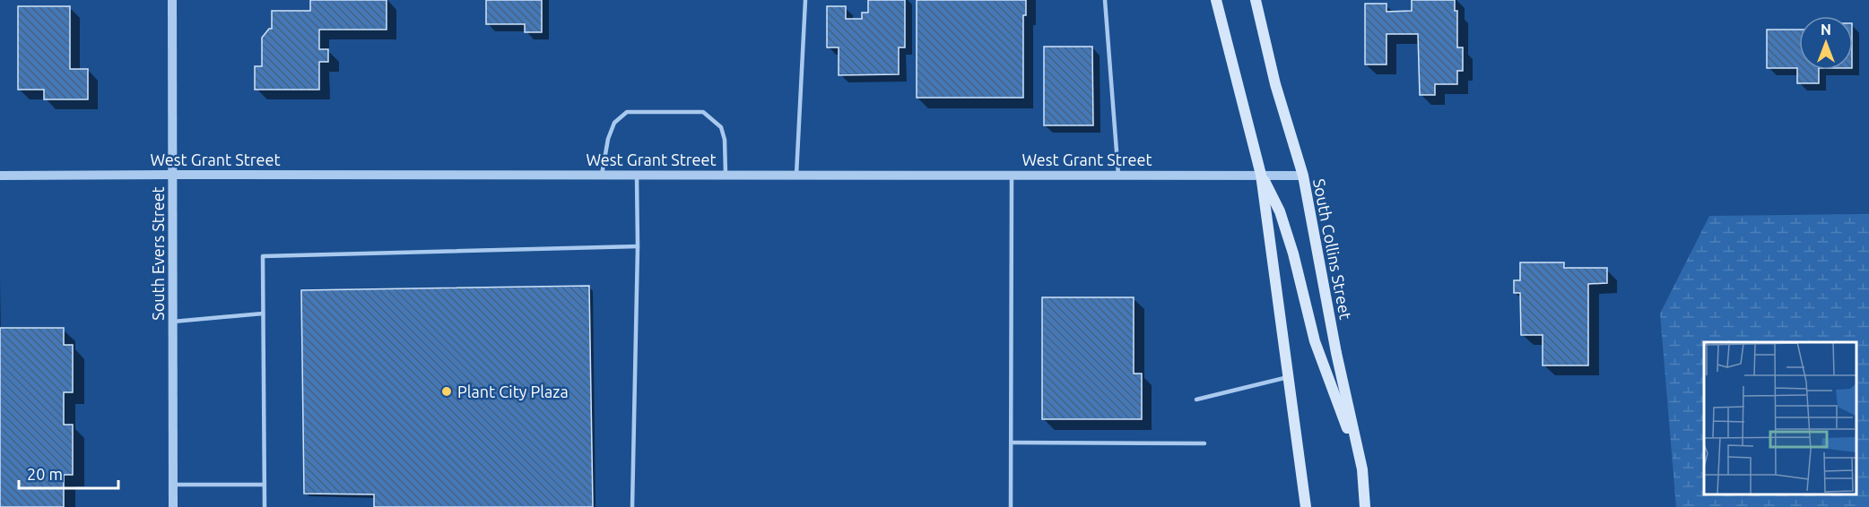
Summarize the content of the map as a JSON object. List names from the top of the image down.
{
  "streets": {
    "main road": ["South Collins Street"],
    "street": ["West Grant Street", "South Evers Street"]
  },
  "crossings": [
    ["West Grant Street", "South Collins Street"],
    ["West Grant Street", "South Evers Street"]
  ],
  "places": ["Plant City Plaza"],
  "scale_bar": "20 m",
  "north": "top"
}
